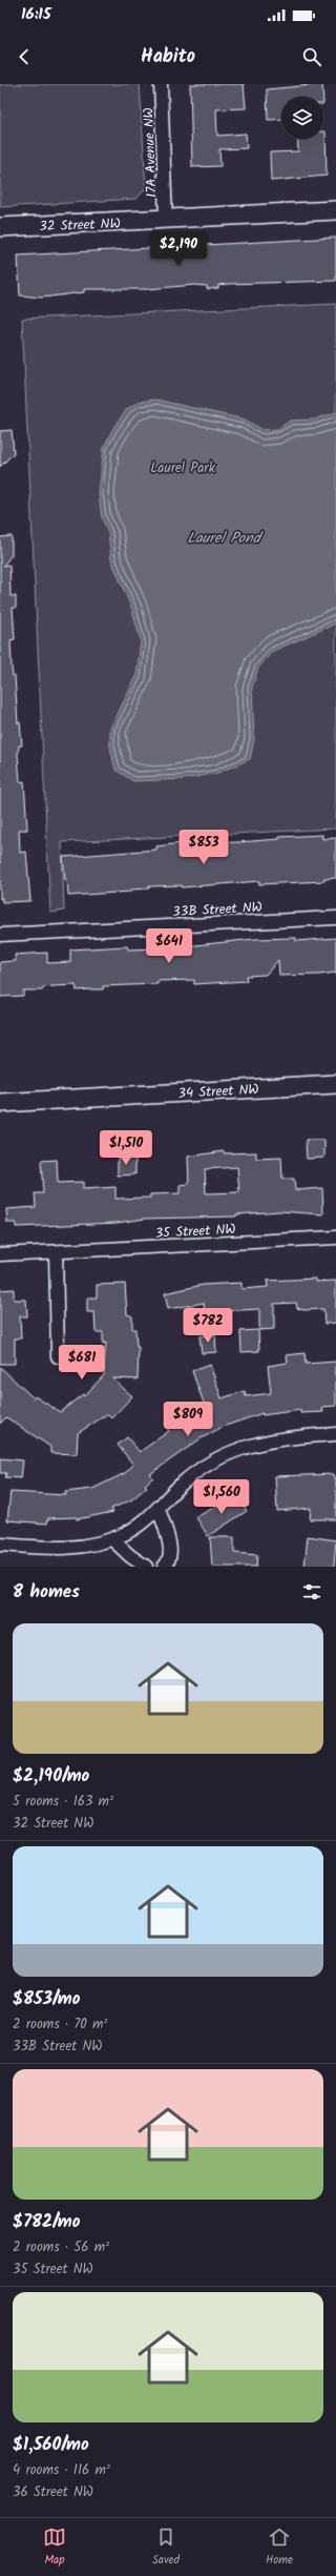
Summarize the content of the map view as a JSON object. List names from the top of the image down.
{
  "streets": {
    "main road": ["32 Street NW", "34 Street NW"],
    "street": ["17A Avenue NW", "33B Street NW", "35 Street NW"]
  },
  "crossings": [
    ["17A Avenue NW", "32 Street NW"]
  ],
  "water": ["Laurel Pond"],
  "parks": ["Laurel Park"],
  "page": {
    "status": "16:15",
    "header": "Habito",
    "price": [
      "$2,190",
      "$853",
      "$641",
      "$1,510",
      "$782",
      "$681",
      "$809",
      "$1,560"
    ],
    "heading": "8 homes",
    "list": [
      {
        "name": "$2,190/mo",
        "note": "5 rooms · 163 m² · 32 Street NW"
      },
      {
        "name": "$853/mo",
        "note": "2 rooms · 70 m² · 33B Street NW"
      },
      {
        "name": "$782/mo",
        "note": "2 rooms · 56 m² · 35 Street NW"
      },
      {
        "name": "$1,560/mo",
        "note": "4 rooms · 116 m² · 36 Street NW"
      }
    ],
    "tabs": ["Map", "Saved", "Home"]
  }
}
